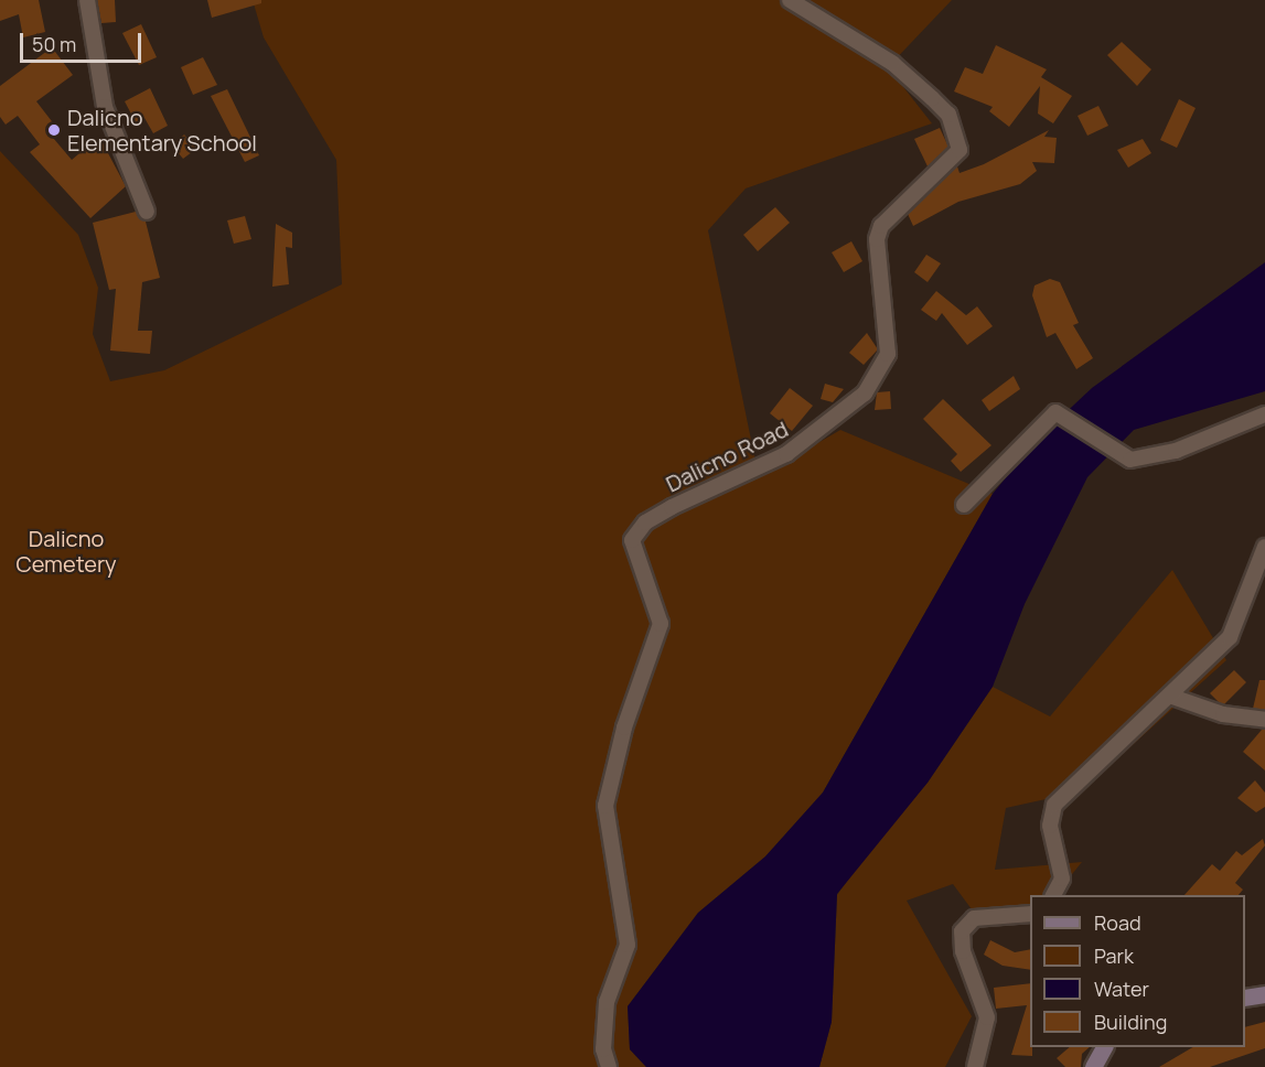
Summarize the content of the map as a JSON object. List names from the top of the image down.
{
  "streets": {
    "street": ["Dalicno Road"]
  },
  "parks": ["Dalicno Cemetery"],
  "places": ["Dalicno Elementary School"],
  "legend": [
    "Road",
    "Park",
    "Water",
    "Building"
  ],
  "scale_bar": "50 m"
}
